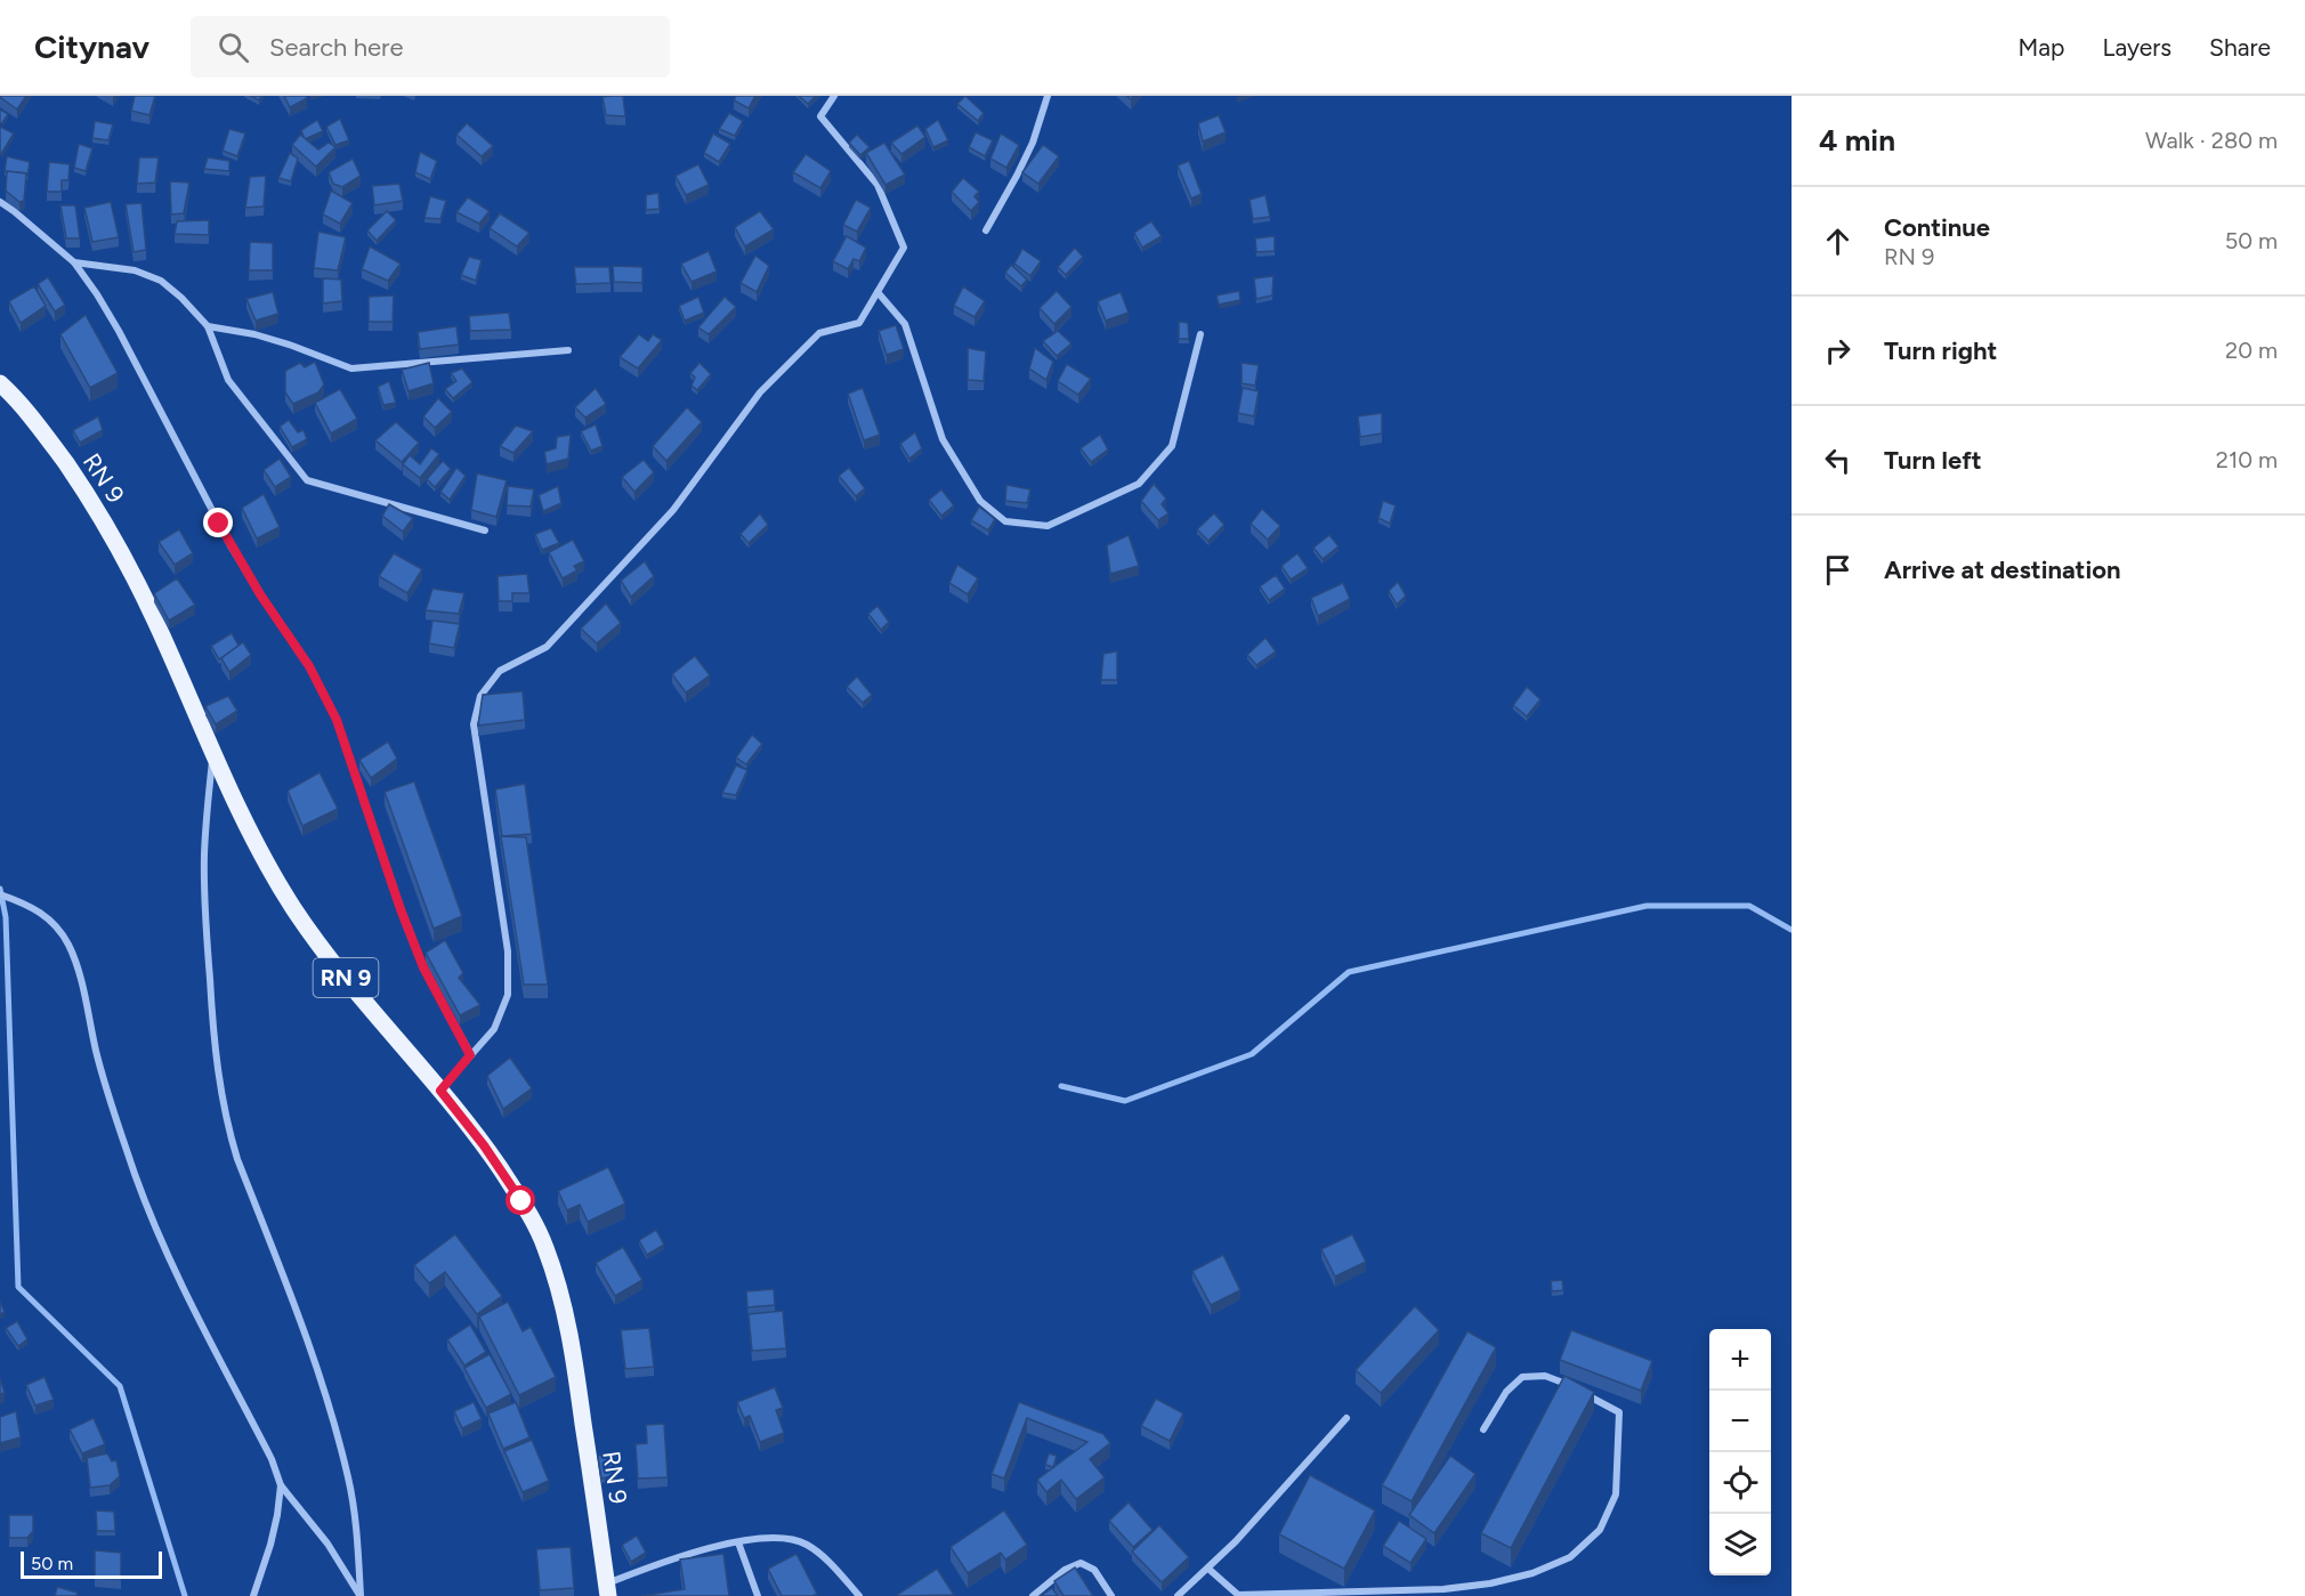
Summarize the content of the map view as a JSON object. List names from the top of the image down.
{
  "streets": {
    "main road": ["RN 9"]
  },
  "scale_bar": "50 m",
  "page": {
    "header": "Citynav",
    "search": "Search here",
    "nav": ["Map", "Layers", "Share"],
    "heading": ["4 min", "Walk · 280 m"],
    "list": [
      ["Continue", "RN 9", "50 m"],
      ["Turn right", "20 m"],
      ["Turn left", "210 m"],
      "Arrive at destination"
    ],
    "map_buttons": ["+", "−"],
    "scale": "50 m"
  }
}
